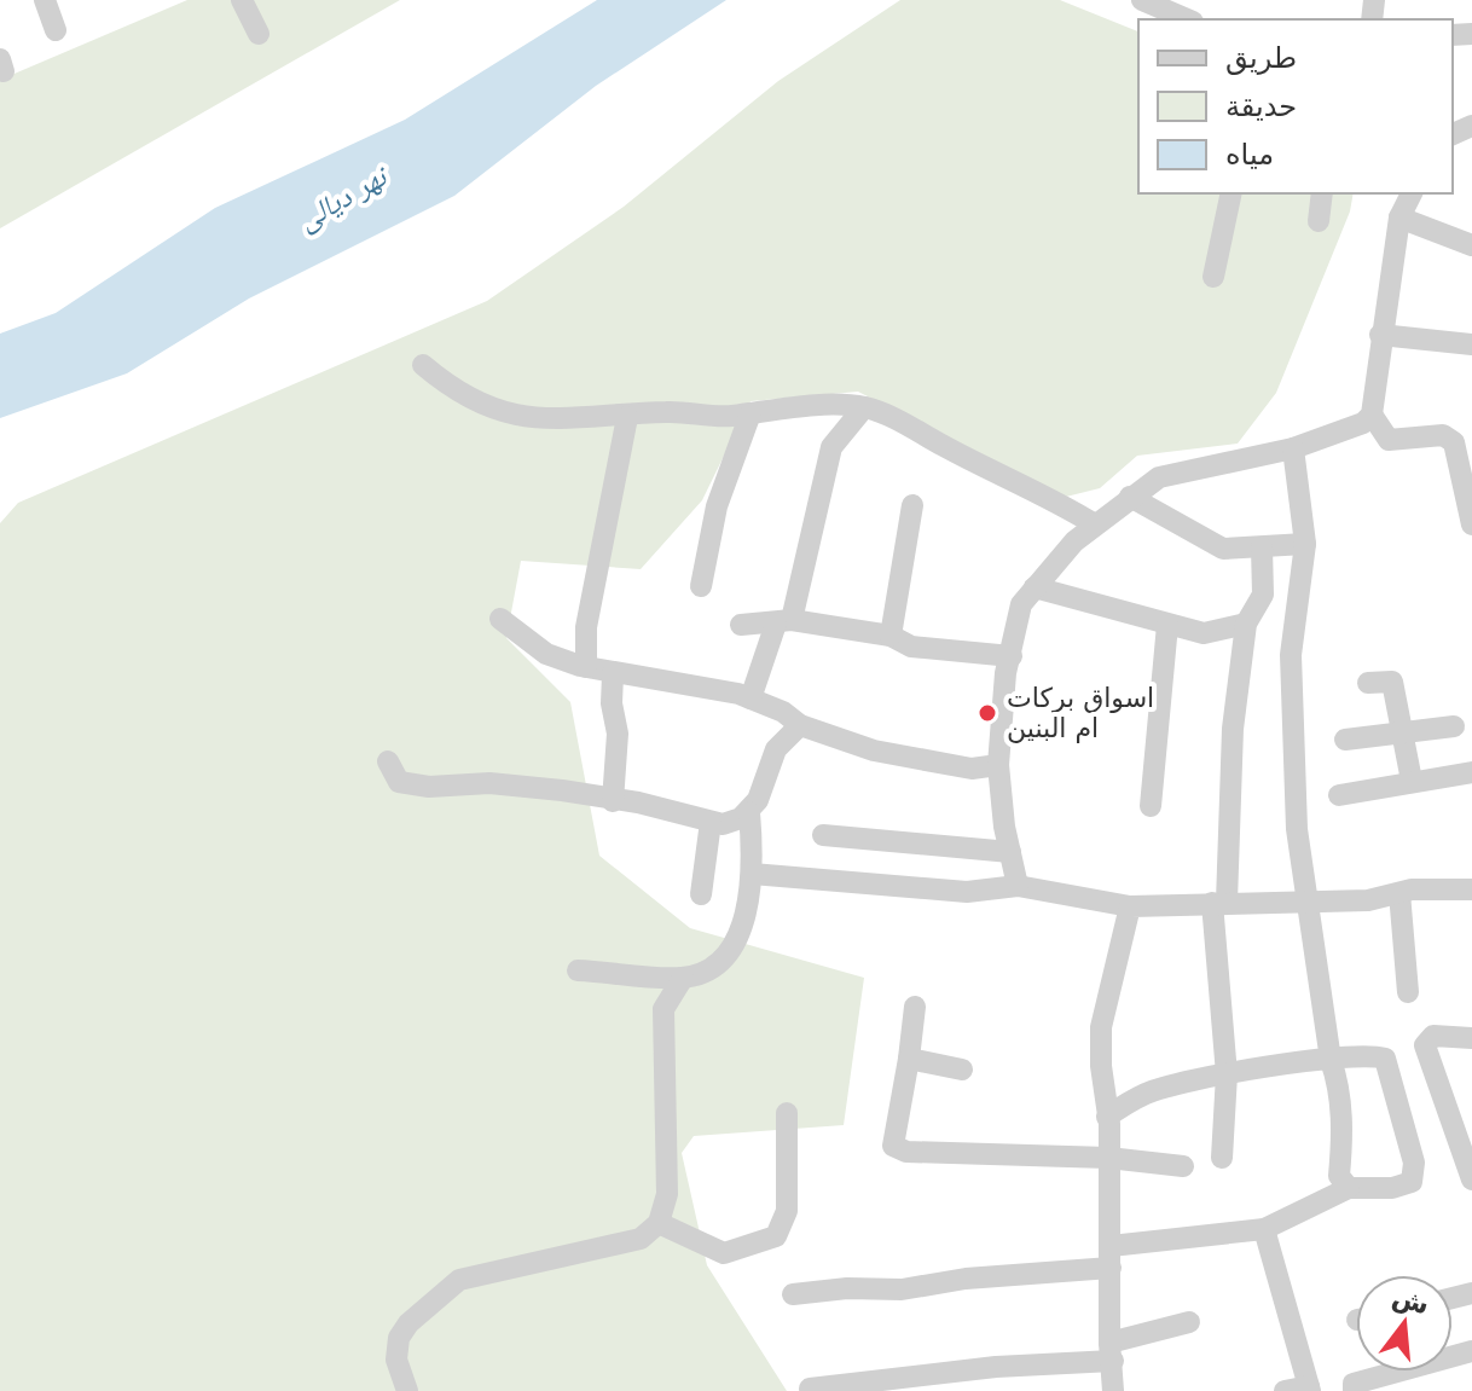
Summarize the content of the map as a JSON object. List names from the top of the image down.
{
  "water": ["نهر ديالى"],
  "places": ["اسواق بركات ام البنين"],
  "legend": ["طريق", "حديقة", "مياه"],
  "north": "top"
}
